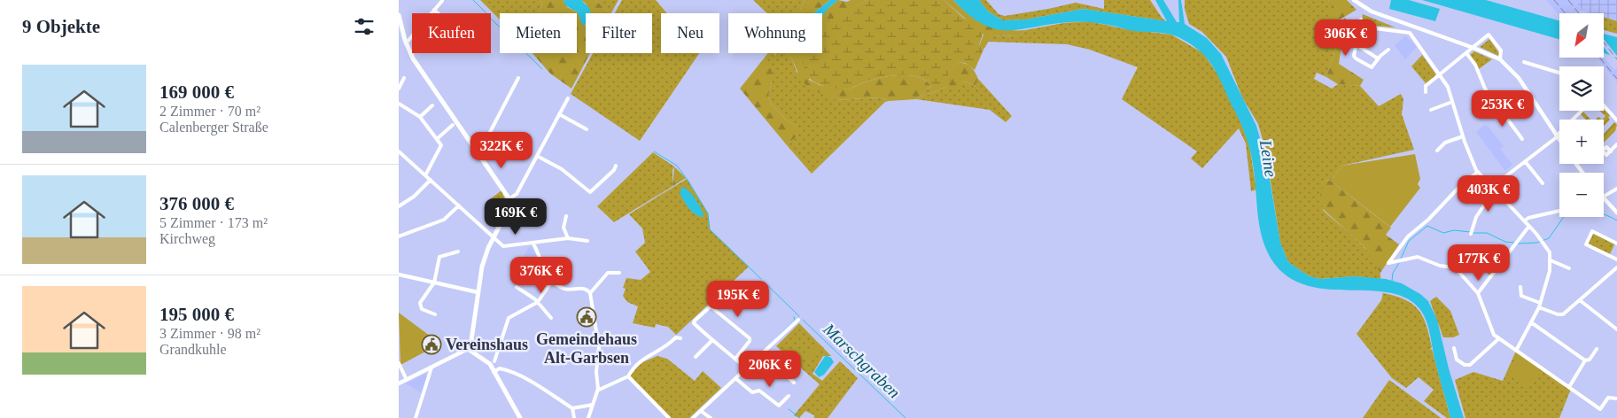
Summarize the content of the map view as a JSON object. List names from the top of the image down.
{
  "water": ["Leine", "Marschgraben"],
  "places": {
    "public building": ["Gemeindehaus Alt-Garbsen", "Vereinshaus"]
  },
  "north": "bottom left",
  "page": {
    "heading": "9 Objekte",
    "map_buttons": ["+", "−"],
    "chip": [
      "Kaufen",
      "Mieten",
      "Filter",
      "Neu",
      "Wohnung"
    ],
    "price": [
      "306K €",
      "253K €",
      "322K €",
      "403K €",
      "169K €",
      "177K €",
      "376K €",
      "195K €",
      "206K €"
    ],
    "list": [
      {
        "name": "169 000 €",
        "note": "2 Zimmer · 70 m² · Calenberger Straße"
      },
      {
        "name": "376 000 €",
        "note": "5 Zimmer · 173 m² · Kirchweg"
      },
      {
        "name": "195 000 €",
        "note": "3 Zimmer · 98 m² · Grandkuhle"
      }
    ]
  }
}
